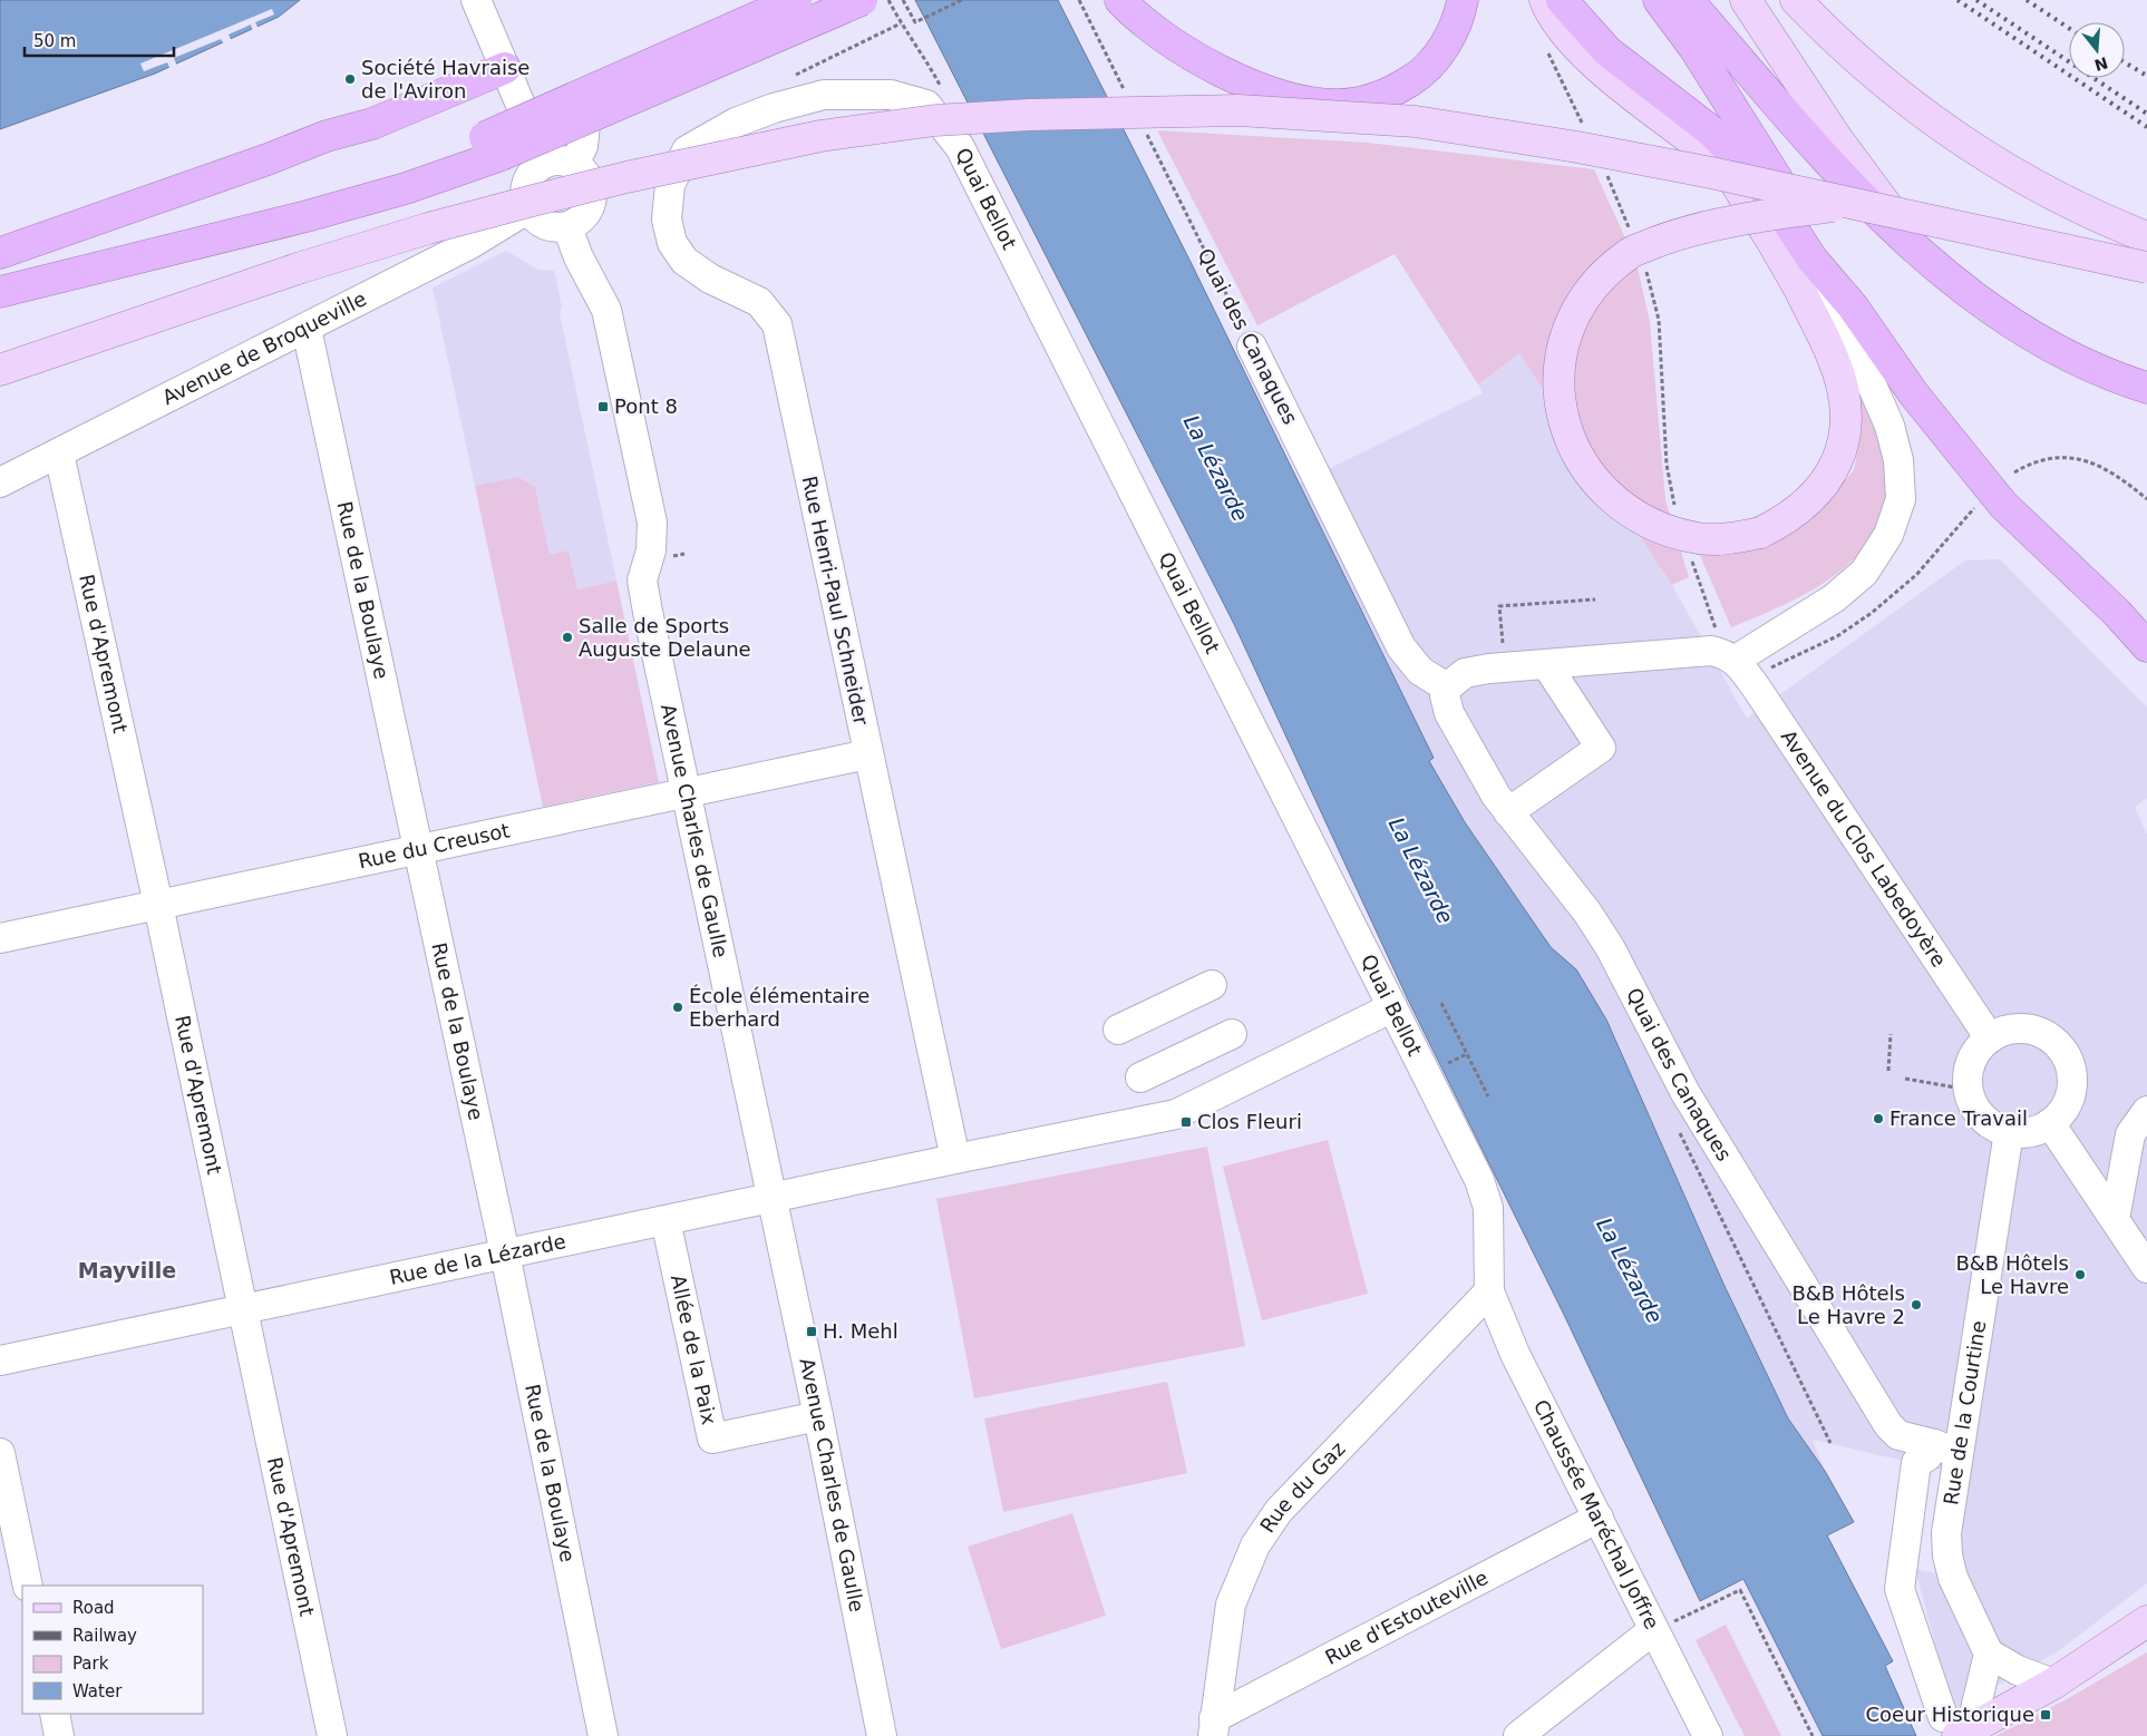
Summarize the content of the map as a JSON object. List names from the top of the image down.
{
  "streets": {
    "street": [
      "Quai Bellot",
      "Quai des Canaques",
      "Avenue de Broqueville",
      "Rue de la Boulaye",
      "Rue Henri-Paul Schneider",
      "Rue d'Apremont",
      "Avenue Charles de Gaulle",
      "Rue du Creusot",
      "Avenue du Clos Labedoyère",
      "Rue de la Lézarde",
      "Allée de la Paix",
      "Rue de la Courtine",
      "Rue du Gaz",
      "Chaussée Maréchal Joffre",
      "Rue d'Estouteville"
    ]
  },
  "crossings": [
    ["Quai Bellot", "Rue Henri-Paul Schneider"],
    ["Quai Bellot", "Rue de la Lézarde"],
    ["Quai Bellot", "Rue du Gaz"],
    ["Quai Bellot", "Chaussée Maréchal Joffre"],
    ["Quai des Canaques", "Rue de la Courtine"],
    ["Avenue de Broqueville", "Rue de la Boulaye"],
    ["Avenue de Broqueville", "Rue d'Apremont"],
    ["Avenue de Broqueville", "Avenue Charles de Gaulle"],
    ["Rue de la Boulaye", "Rue du Creusot"],
    ["Rue de la Boulaye", "Rue de la Lézarde"],
    ["Rue Henri-Paul Schneider", "Rue du Creusot"],
    ["Rue Henri-Paul Schneider", "Rue de la Lézarde"],
    ["Rue d'Apremont", "Rue du Creusot"],
    ["Rue d'Apremont", "Rue de la Lézarde"],
    ["Avenue Charles de Gaulle", "Rue du Creusot"],
    ["Avenue Charles de Gaulle", "Rue de la Lézarde"],
    ["Avenue Charles de Gaulle", "Allée de la Paix"],
    ["Avenue du Clos Labedoyère", "Rue de la Courtine"],
    ["Rue de la Lézarde", "Allée de la Paix"],
    ["Rue du Gaz", "Chaussée Maréchal Joffre"],
    ["Rue du Gaz", "Rue d'Estouteville"],
    ["Chaussée Maréchal Joffre", "Rue d'Estouteville"]
  ],
  "districts": ["Mayville"],
  "water": ["La Lézarde"],
  "places": {
    "other": [
      "Société Havraise de l'Aviron",
      "Salle de Sports Auguste Delaune",
      "École élémentaire Eberhard",
      "France Travail",
      "B&B Hôtels Le Havre",
      "B&B Hôtels Le Havre 2"
    ],
    "transit": [
      "Pont 8",
      "Clos Fleuri",
      "H. Mehl",
      "Coeur Historique"
    ]
  },
  "legend": [
    "Road",
    "Railway",
    "Park",
    "Water"
  ],
  "scale_bar": "50 m",
  "north": "bottom"
}
